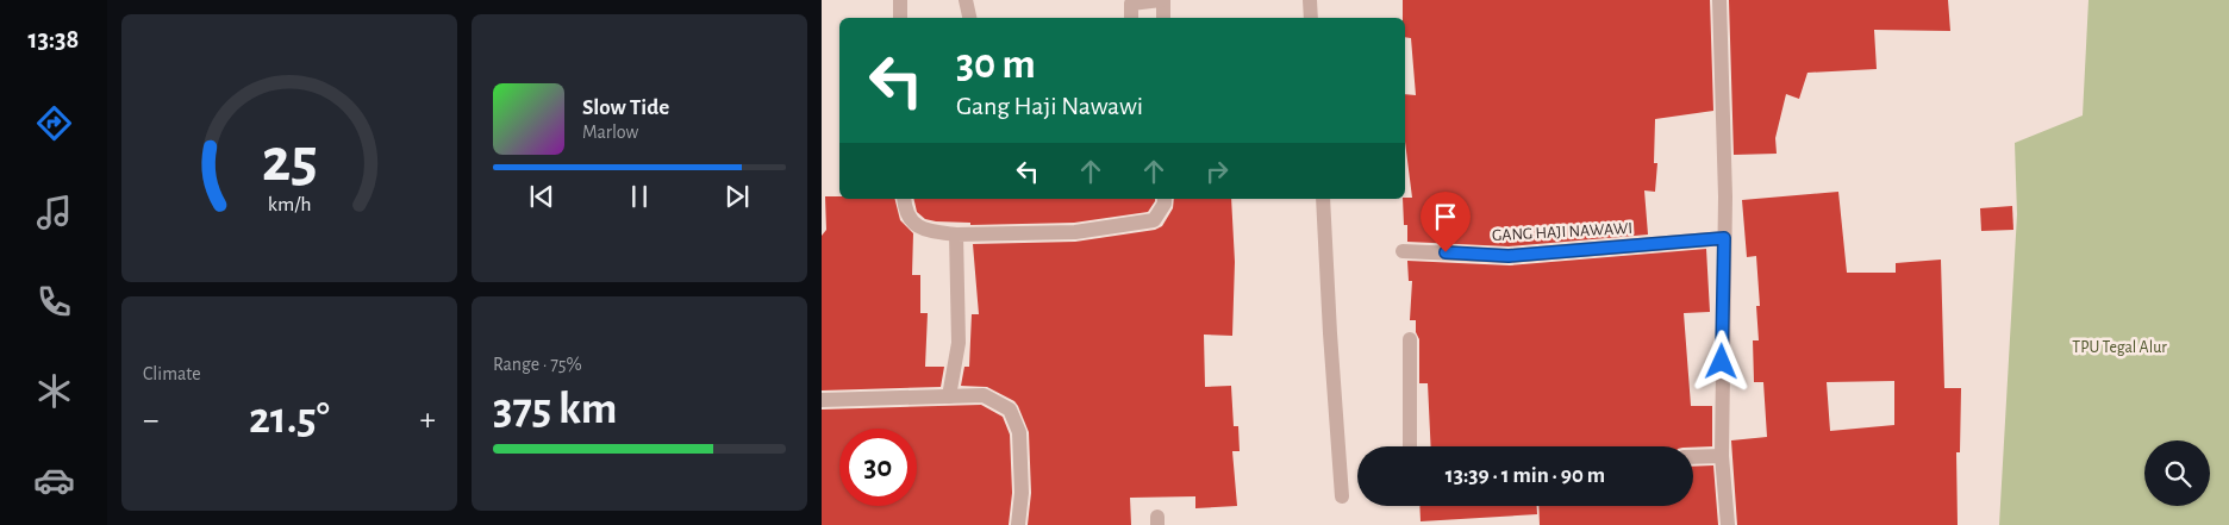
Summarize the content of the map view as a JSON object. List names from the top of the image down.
{
  "streets": {
    "street": ["GANG HAJI NAWAWI"]
  },
  "parks": ["TPU Tegal Alur"],
  "page": {
    "tabs": "13:38",
    "turn": ["30 m", "Gang Haji Nawawi"],
    "song": ["Slow Tide", "Marlow"],
    "tile": [
      "Climate",
      ["Range · 75%", "375 km"]
    ],
    "heat": ["−", "21.5°", "+"],
    "limit": "30",
    "trip": "13:39 · 1 min · 90 m",
    "gauge": ["25", "km/h"]
  }
}
